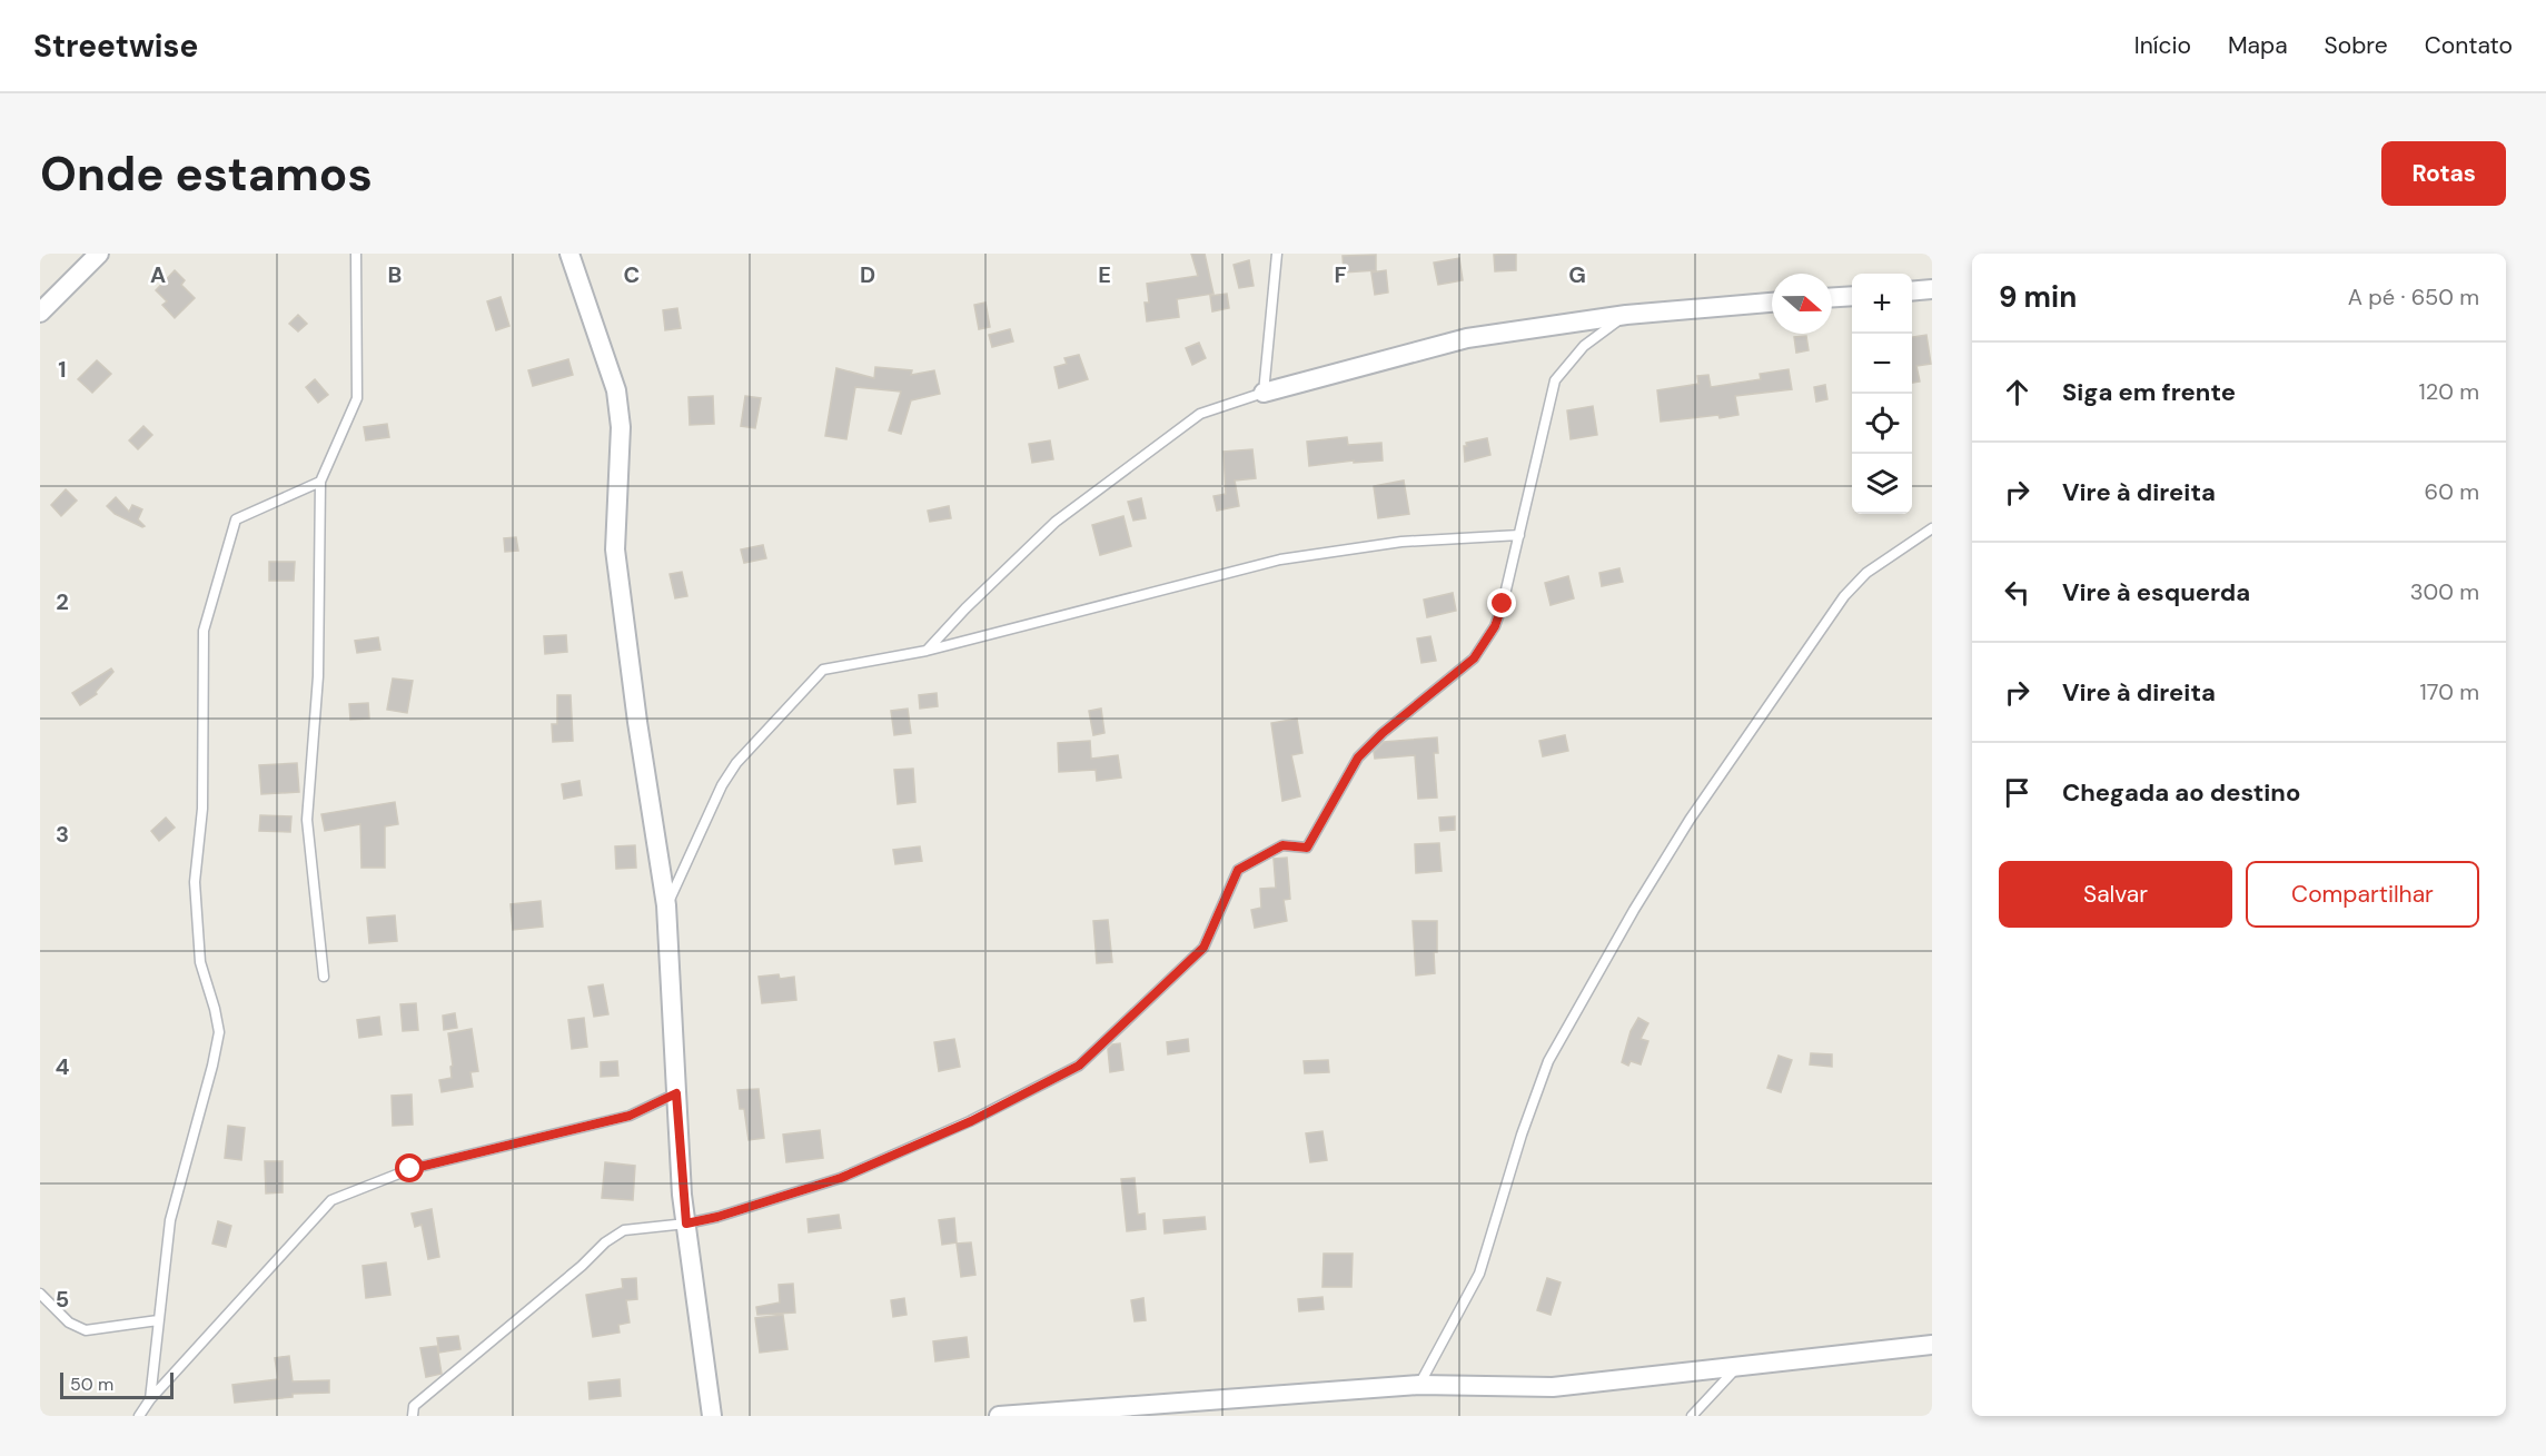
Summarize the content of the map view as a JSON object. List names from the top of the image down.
{
  "scale_bar": "50 m",
  "north": "right",
  "page": {
    "header": "Streetwise",
    "nav": [
      "Início",
      "Mapa",
      "Sobre",
      "Contato"
    ],
    "buttons": [
      "Rotas",
      ["Salvar", "Compartilhar"]
    ],
    "title": "Onde estamos",
    "heading": ["9 min", "A pé · 650 m"],
    "map_buttons": ["+", "−"],
    "list": [
      ["Siga em frente", "120 m"],
      ["Vire à direita", "60 m"],
      ["Vire à esquerda", "300 m"],
      ["Vire à direita", "170 m"],
      "Chegada ao destino"
    ],
    "scale": "50 m"
  },
  "grid": {
    "columns": [
      "A",
      "B",
      "C",
      "D",
      "E",
      "F",
      "G"
    ],
    "rows": [
      "1",
      "2",
      "3",
      "4",
      "5"
    ]
  }
}
